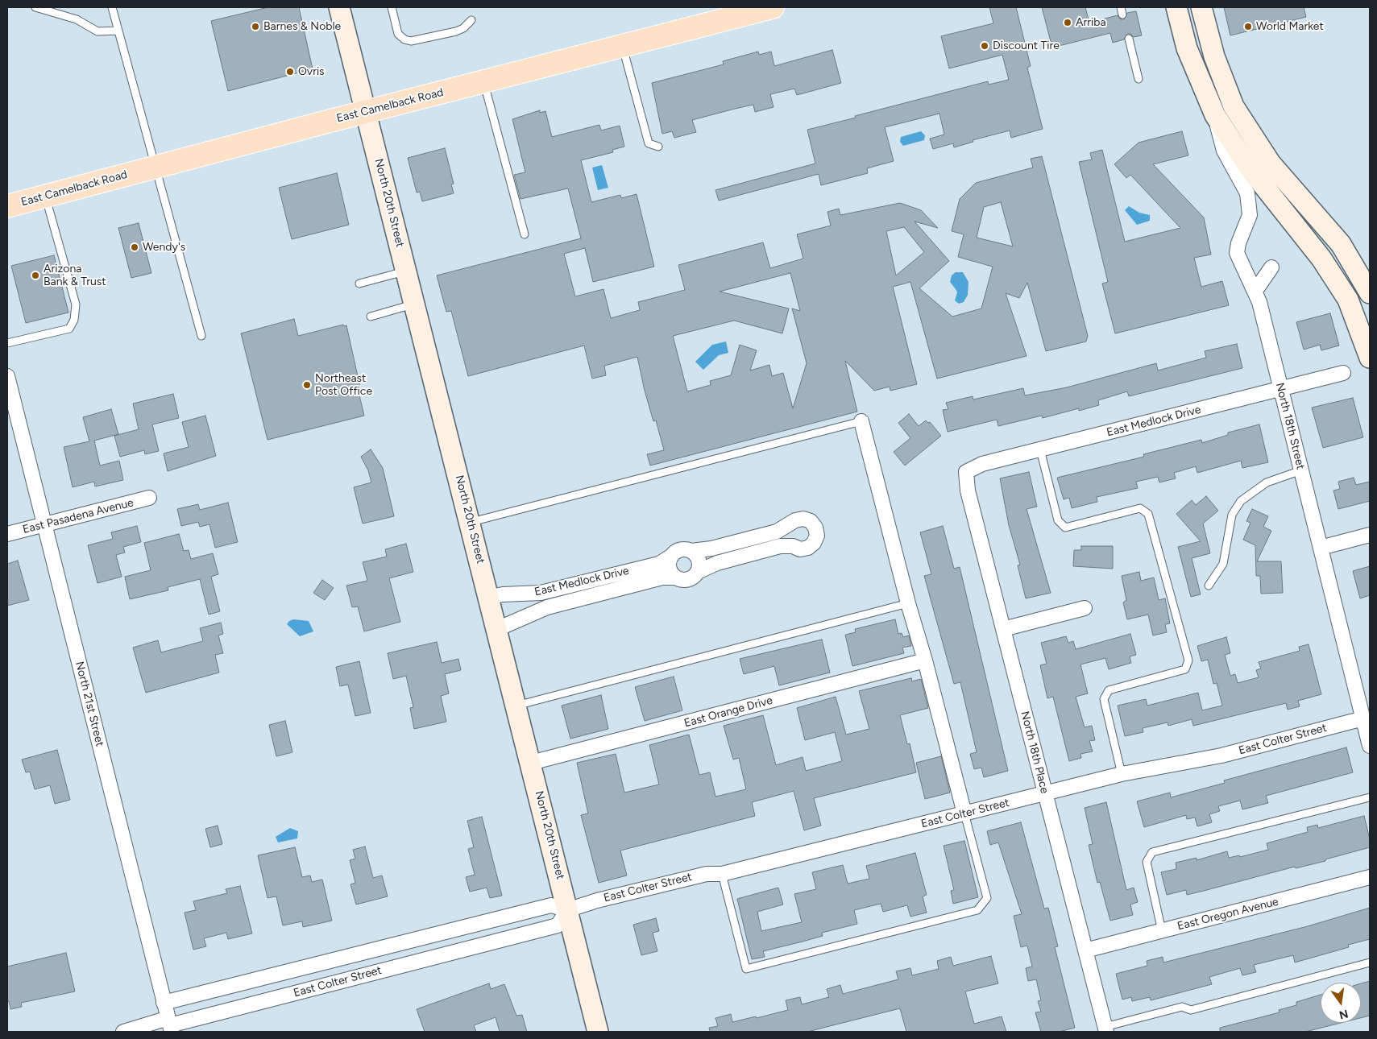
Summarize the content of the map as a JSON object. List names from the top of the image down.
{
  "streets": {
    "main road": ["East Camelback Road"],
    "street": [
      "North 20th Street",
      "East Medlock Drive",
      "North 18th Street",
      "East Pasadena Avenue",
      "North 21st Street",
      "East Orange Drive",
      "East Colter Street",
      "North 18th Place",
      "East Oregon Avenue"
    ]
  },
  "crossings": [
    ["East Camelback Road", "North 20th Street"],
    ["North 20th Street", "East Medlock Drive"],
    ["North 20th Street", "East Orange Drive"],
    ["North 20th Street", "East Colter Street"],
    ["East Medlock Drive", "North 18th Street"],
    ["East Medlock Drive", "North 18th Place"],
    ["North 18th Street", "East Colter Street"],
    ["East Pasadena Avenue", "North 21st Street"],
    ["North 21st Street", "East Colter Street"],
    ["East Colter Street", "North 18th Place"],
    ["North 18th Place", "East Oregon Avenue"]
  ],
  "places": [
    "Arriba",
    "Barnes & Noble",
    "World Market",
    "Discount Tire",
    "Ovris",
    "Wendy's",
    "Arizona Bank & Trust",
    "Northeast Post Office"
  ],
  "north": "bottom"
}
